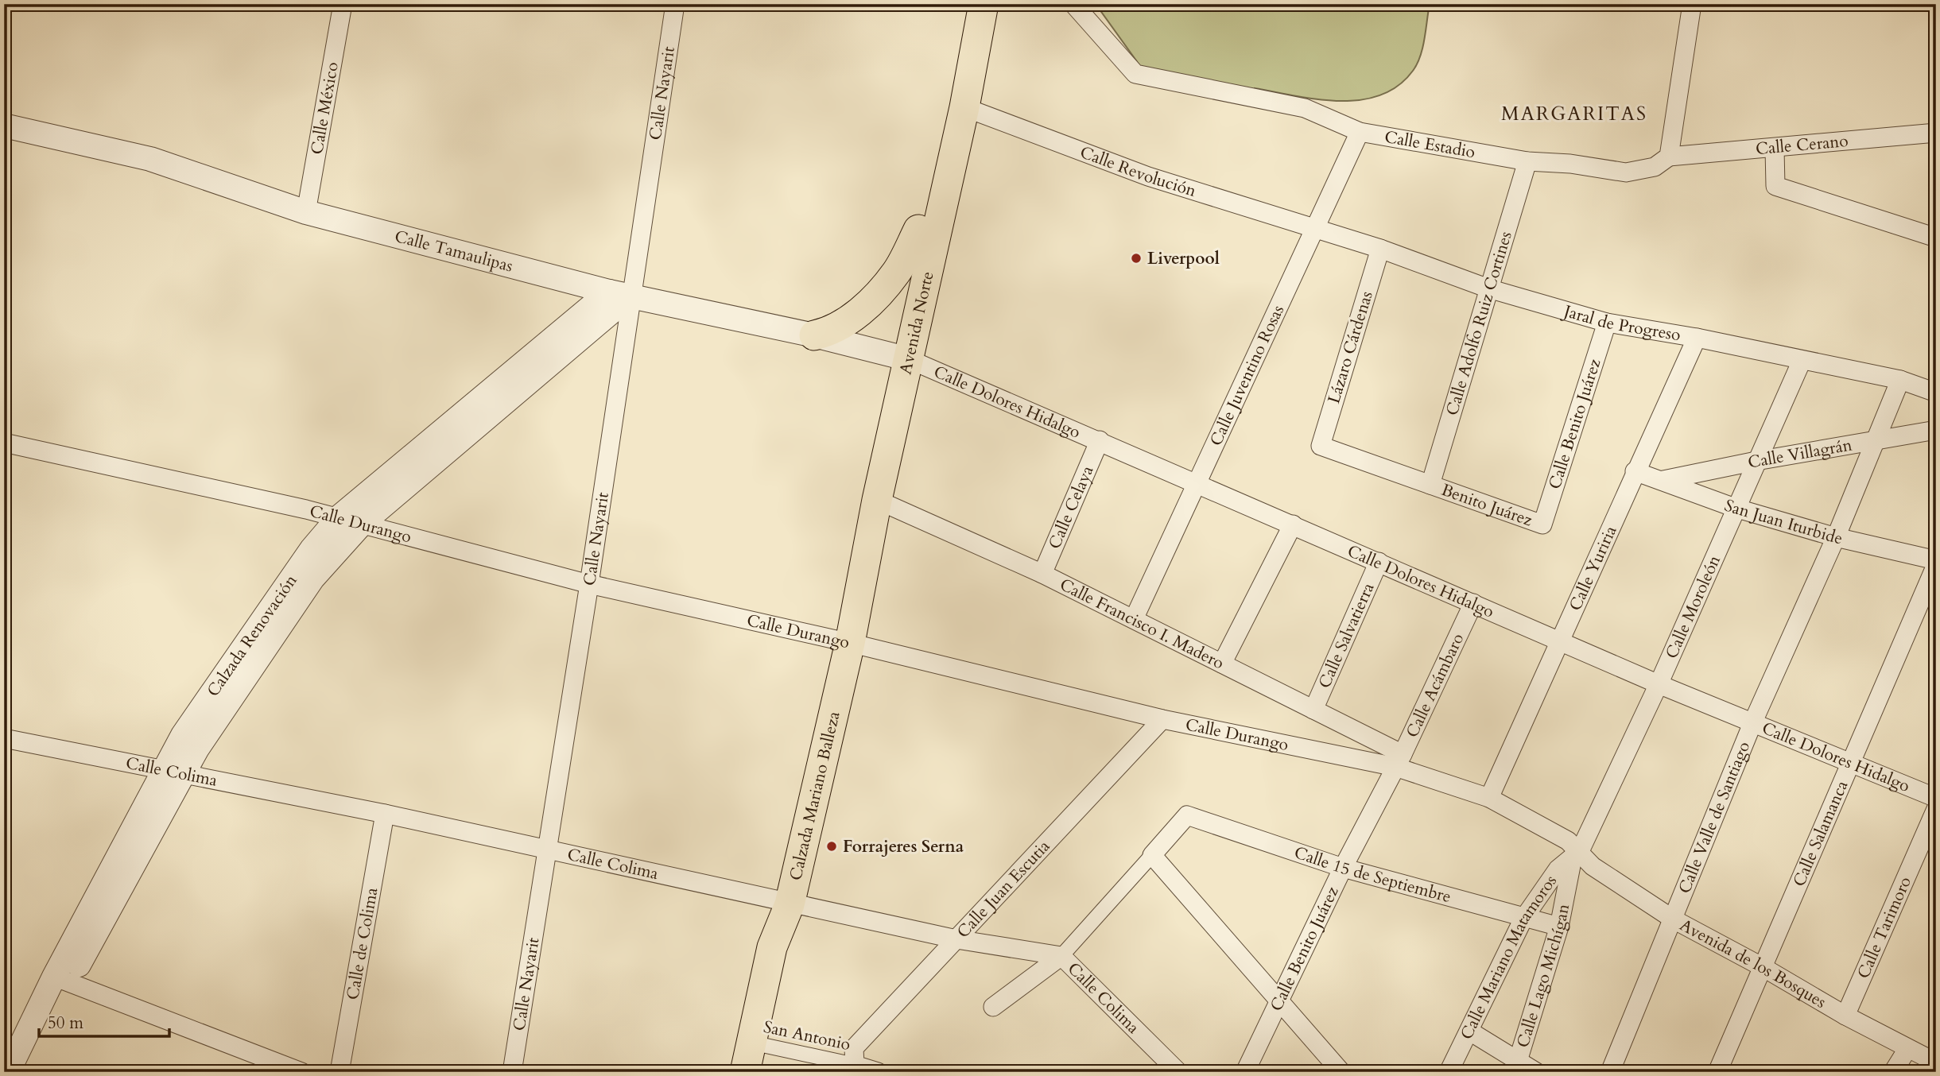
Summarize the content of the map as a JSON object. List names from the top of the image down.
{
  "streets": {
    "main road": ["Avenida Norte", "Calzada Mariano Balleza"],
    "street": [
      "Calle Nayarit",
      "Calle México",
      "Calle Estadio",
      "Calle Cerano",
      "Calle Revolución",
      "Calle Tamaulipas",
      "Jaral de Progreso",
      "Calle Adolfo Ruiz Cortines",
      "Lázaro Cárdenas",
      "Calle Juventino Rosas",
      "Calle Dolores Hidalgo",
      "Calle Benito Juárez",
      "Calle Villagrán",
      "Benito Juárez",
      "Calle Celaya",
      "San Juan Iturbide",
      "Calle Durango",
      "Calle Yuriria",
      "Calle Moroleón",
      "Calle Francisco I. Madero",
      "Calle Salvatierra",
      "Calzada Renovación",
      "Calle Acámbaro",
      "Calle Colima",
      "Calle Valle de Santiago",
      "Calle Salamanca",
      "Calle 15 de Septiembre",
      "Calle Juan Escutia",
      "Calle Tarimoro",
      "Calle de Colima",
      "Calle Mariano Matamoros",
      "Avenida de los Bosques",
      "Calle Lago Michígan",
      "San Antonio"
    ]
  },
  "crossings": [
    ["Calle Nayarit", "Calle Tamaulipas"],
    ["Calle Nayarit", "Calle Durango"],
    ["Calle Nayarit", "Calzada Renovación"],
    ["Calle Nayarit", "Calle Colima"],
    ["Calle México", "Calle Tamaulipas"],
    ["Calle Estadio", "Calle Cerano"],
    ["Calle Estadio", "Calle Adolfo Ruiz Cortines"],
    ["Calle Estadio", "Calle Juventino Rosas"],
    ["Calle Revolución", "Jaral de Progreso"],
    ["Calle Revolución", "Avenida Norte"],
    ["Calle Revolución", "Calle Juventino Rosas"],
    ["Calle Tamaulipas", "Avenida Norte"],
    ["Calle Tamaulipas", "Calle Dolores Hidalgo"],
    ["Calle Tamaulipas", "Calzada Renovación"],
    ["Jaral de Progreso", "Calle Adolfo Ruiz Cortines"],
    ["Jaral de Progreso", "Lázaro Cárdenas"],
    ["Jaral de Progreso", "Calle Juventino Rosas"],
    ["Jaral de Progreso", "Calle Benito Juárez"],
    ["Jaral de Progreso", "Calle Yuriria"],
    ["Jaral de Progreso", "Calle Moroleón"],
    ["Jaral de Progreso", "Calle Valle de Santiago"],
    ["Calle Adolfo Ruiz Cortines", "Benito Juárez"],
    ["Avenida Norte", "Calle Dolores Hidalgo"],
    ["Avenida Norte", "Calle Durango"],
    ["Avenida Norte", "Calle Francisco I. Madero"],
    ["Avenida Norte", "Calzada Mariano Balleza"],
    ["Lázaro Cárdenas", "Benito Juárez"],
    ["Calle Juventino Rosas", "Calle Dolores Hidalgo"],
    ["Calle Juventino Rosas", "Calle Francisco I. Madero"],
    ["Calle Dolores Hidalgo", "Calle Celaya"],
    ["Calle Dolores Hidalgo", "Calle Yuriria"],
    ["Calle Dolores Hidalgo", "Calle Moroleón"],
    ["Calle Dolores Hidalgo", "Calle Salvatierra"],
    ["Calle Dolores Hidalgo", "Calle Acámbaro"],
    ["Calle Dolores Hidalgo", "Calle Valle de Santiago"],
    ["Calle Dolores Hidalgo", "Calle Salamanca"],
    ["Calle Benito Juárez", "Benito Juárez"],
    ["Calle Benito Juárez", "Calle Durango"],
    ["Calle Benito Juárez", "Calle Francisco I. Madero"],
    ["Calle Benito Juárez", "Calle Acámbaro"],
    ["Calle Benito Juárez", "Calle 15 de Septiembre"],
    ["Calle Villagrán", "San Juan Iturbide"],
    ["Calle Villagrán", "Calle Moroleón"],
    ["Calle Villagrán", "Calle Valle de Santiago"],
    ["Calle Celaya", "Calle Francisco I. Madero"],
    ["San Juan Iturbide", "Calle Yuriria"],
    ["San Juan Iturbide", "Calle Moroleón"],
    ["San Juan Iturbide", "Calle Valle de Santiago"],
    ["Calle Durango", "Calle Yuriria"],
    ["Calle Durango", "Calle Moroleón"],
    ["Calle Durango", "Calle Francisco I. Madero"],
    ["Calle Durango", "Calzada Renovación"],
    ["Calle Durango", "Calle Acámbaro"],
    ["Calle Durango", "Calzada Mariano Balleza"],
    ["Calle Durango", "Calle Juan Escutia"],
    ["Calle Durango", "Calle Mariano Matamoros"],
    ["Calle Durango", "Avenida de los Bosques"],
    ["Calle Durango", "Calle Lago Michígan"],
    ["Calle Moroleón", "Calle Mariano Matamoros"],
    ["Calle Moroleón", "Avenida de los Bosques"],
    ["Calle Moroleón", "Calle Lago Michígan"],
    ["Calle Francisco I. Madero", "Calle Salvatierra"],
    ["Calle Francisco I. Madero", "Calle Acámbaro"],
    ["Calzada Renovación", "Calle Colima"],
    ["Calle Colima", "Calzada Mariano Balleza"],
    ["Calle Colima", "Calle Juan Escutia"],
    ["Calle Colima", "Calle de Colima"],
    ["Calzada Mariano Balleza", "San Antonio"],
    ["Calle Valle de Santiago", "Avenida de los Bosques"],
    ["Calle Salamanca", "Avenida de los Bosques"],
    ["Calle 15 de Septiembre", "Calle Mariano Matamoros"],
    ["Calle 15 de Septiembre", "Calle Lago Michígan"],
    ["Calle Juan Escutia", "San Antonio"],
    ["Calle Tarimoro", "Avenida de los Bosques"],
    ["Calle Mariano Matamoros", "Avenida de los Bosques"],
    ["Calle Mariano Matamoros", "Calle Lago Michígan"],
    ["Avenida de los Bosques", "Calle Lago Michígan"]
  ],
  "districts": ["MARGARITAS"],
  "places": ["Liverpool", "Forrajeres Serna"],
  "scale_bar": "50 m"
}
